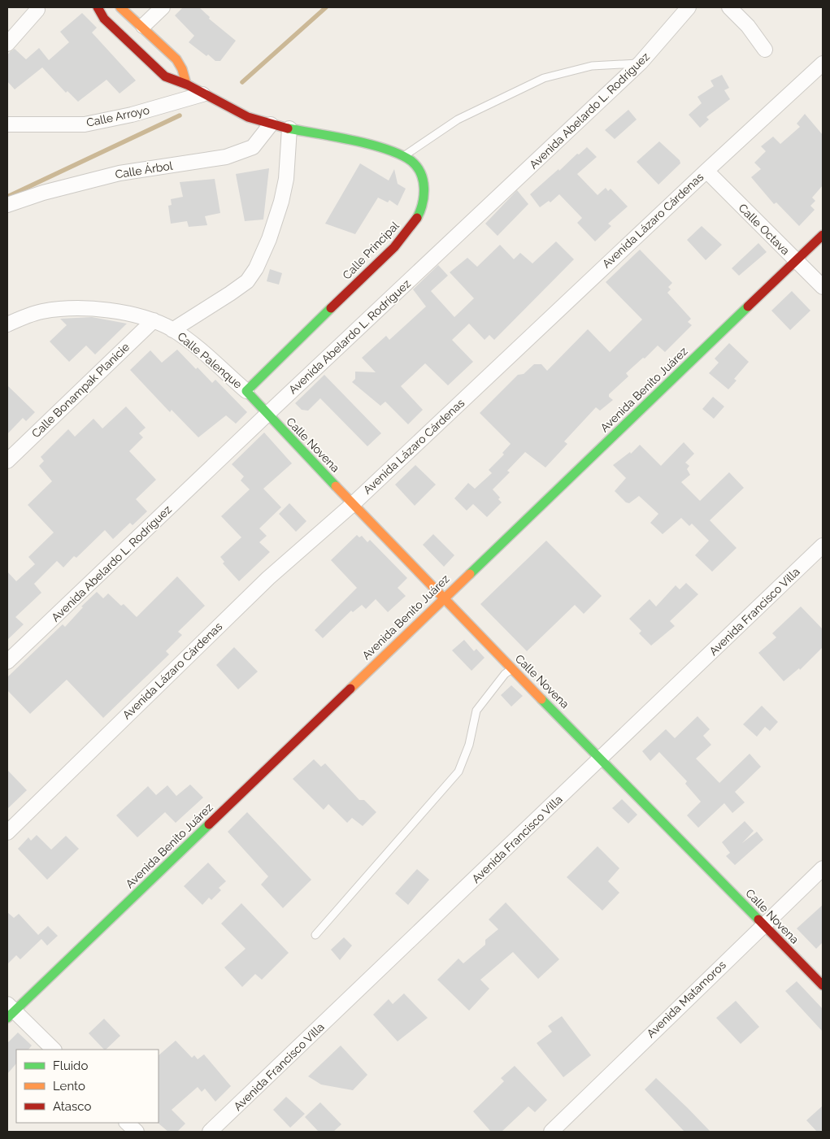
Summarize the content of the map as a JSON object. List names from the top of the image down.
{
  "streets": {
    "street": [
      "Avenida Abelardo L. Rodríguez",
      "Calle Arroyo",
      "Calle Árbol",
      "Avenida Lázaro Cárdenas",
      "Calle Octava",
      "Calle Principal",
      "Calle Palenque",
      "Avenida Benito Juárez",
      "Calle Bonampak Planicie",
      "Calle Novena",
      "Avenida Francisco Villa",
      "Avenida Matamoros"
    ]
  },
  "crossings": [
    ["Avenida Abelardo L. Rodríguez", "Calle Novena"],
    ["Calle Arroyo", "Calle Principal"],
    ["Calle Árbol", "Calle Principal"],
    ["Avenida Lázaro Cárdenas", "Calle Octava"],
    ["Avenida Lázaro Cárdenas", "Calle Novena"],
    ["Calle Octava", "Avenida Benito Juárez"],
    ["Calle Principal", "Calle Palenque"],
    ["Calle Principal", "Calle Novena"],
    ["Calle Palenque", "Calle Bonampak Planicie"],
    ["Calle Palenque", "Calle Novena"],
    ["Avenida Benito Juárez", "Calle Novena"],
    ["Calle Novena", "Avenida Francisco Villa"],
    ["Calle Novena", "Avenida Matamoros"]
  ],
  "legend": ["Fluido", "Lento", "Atasco"]
}
